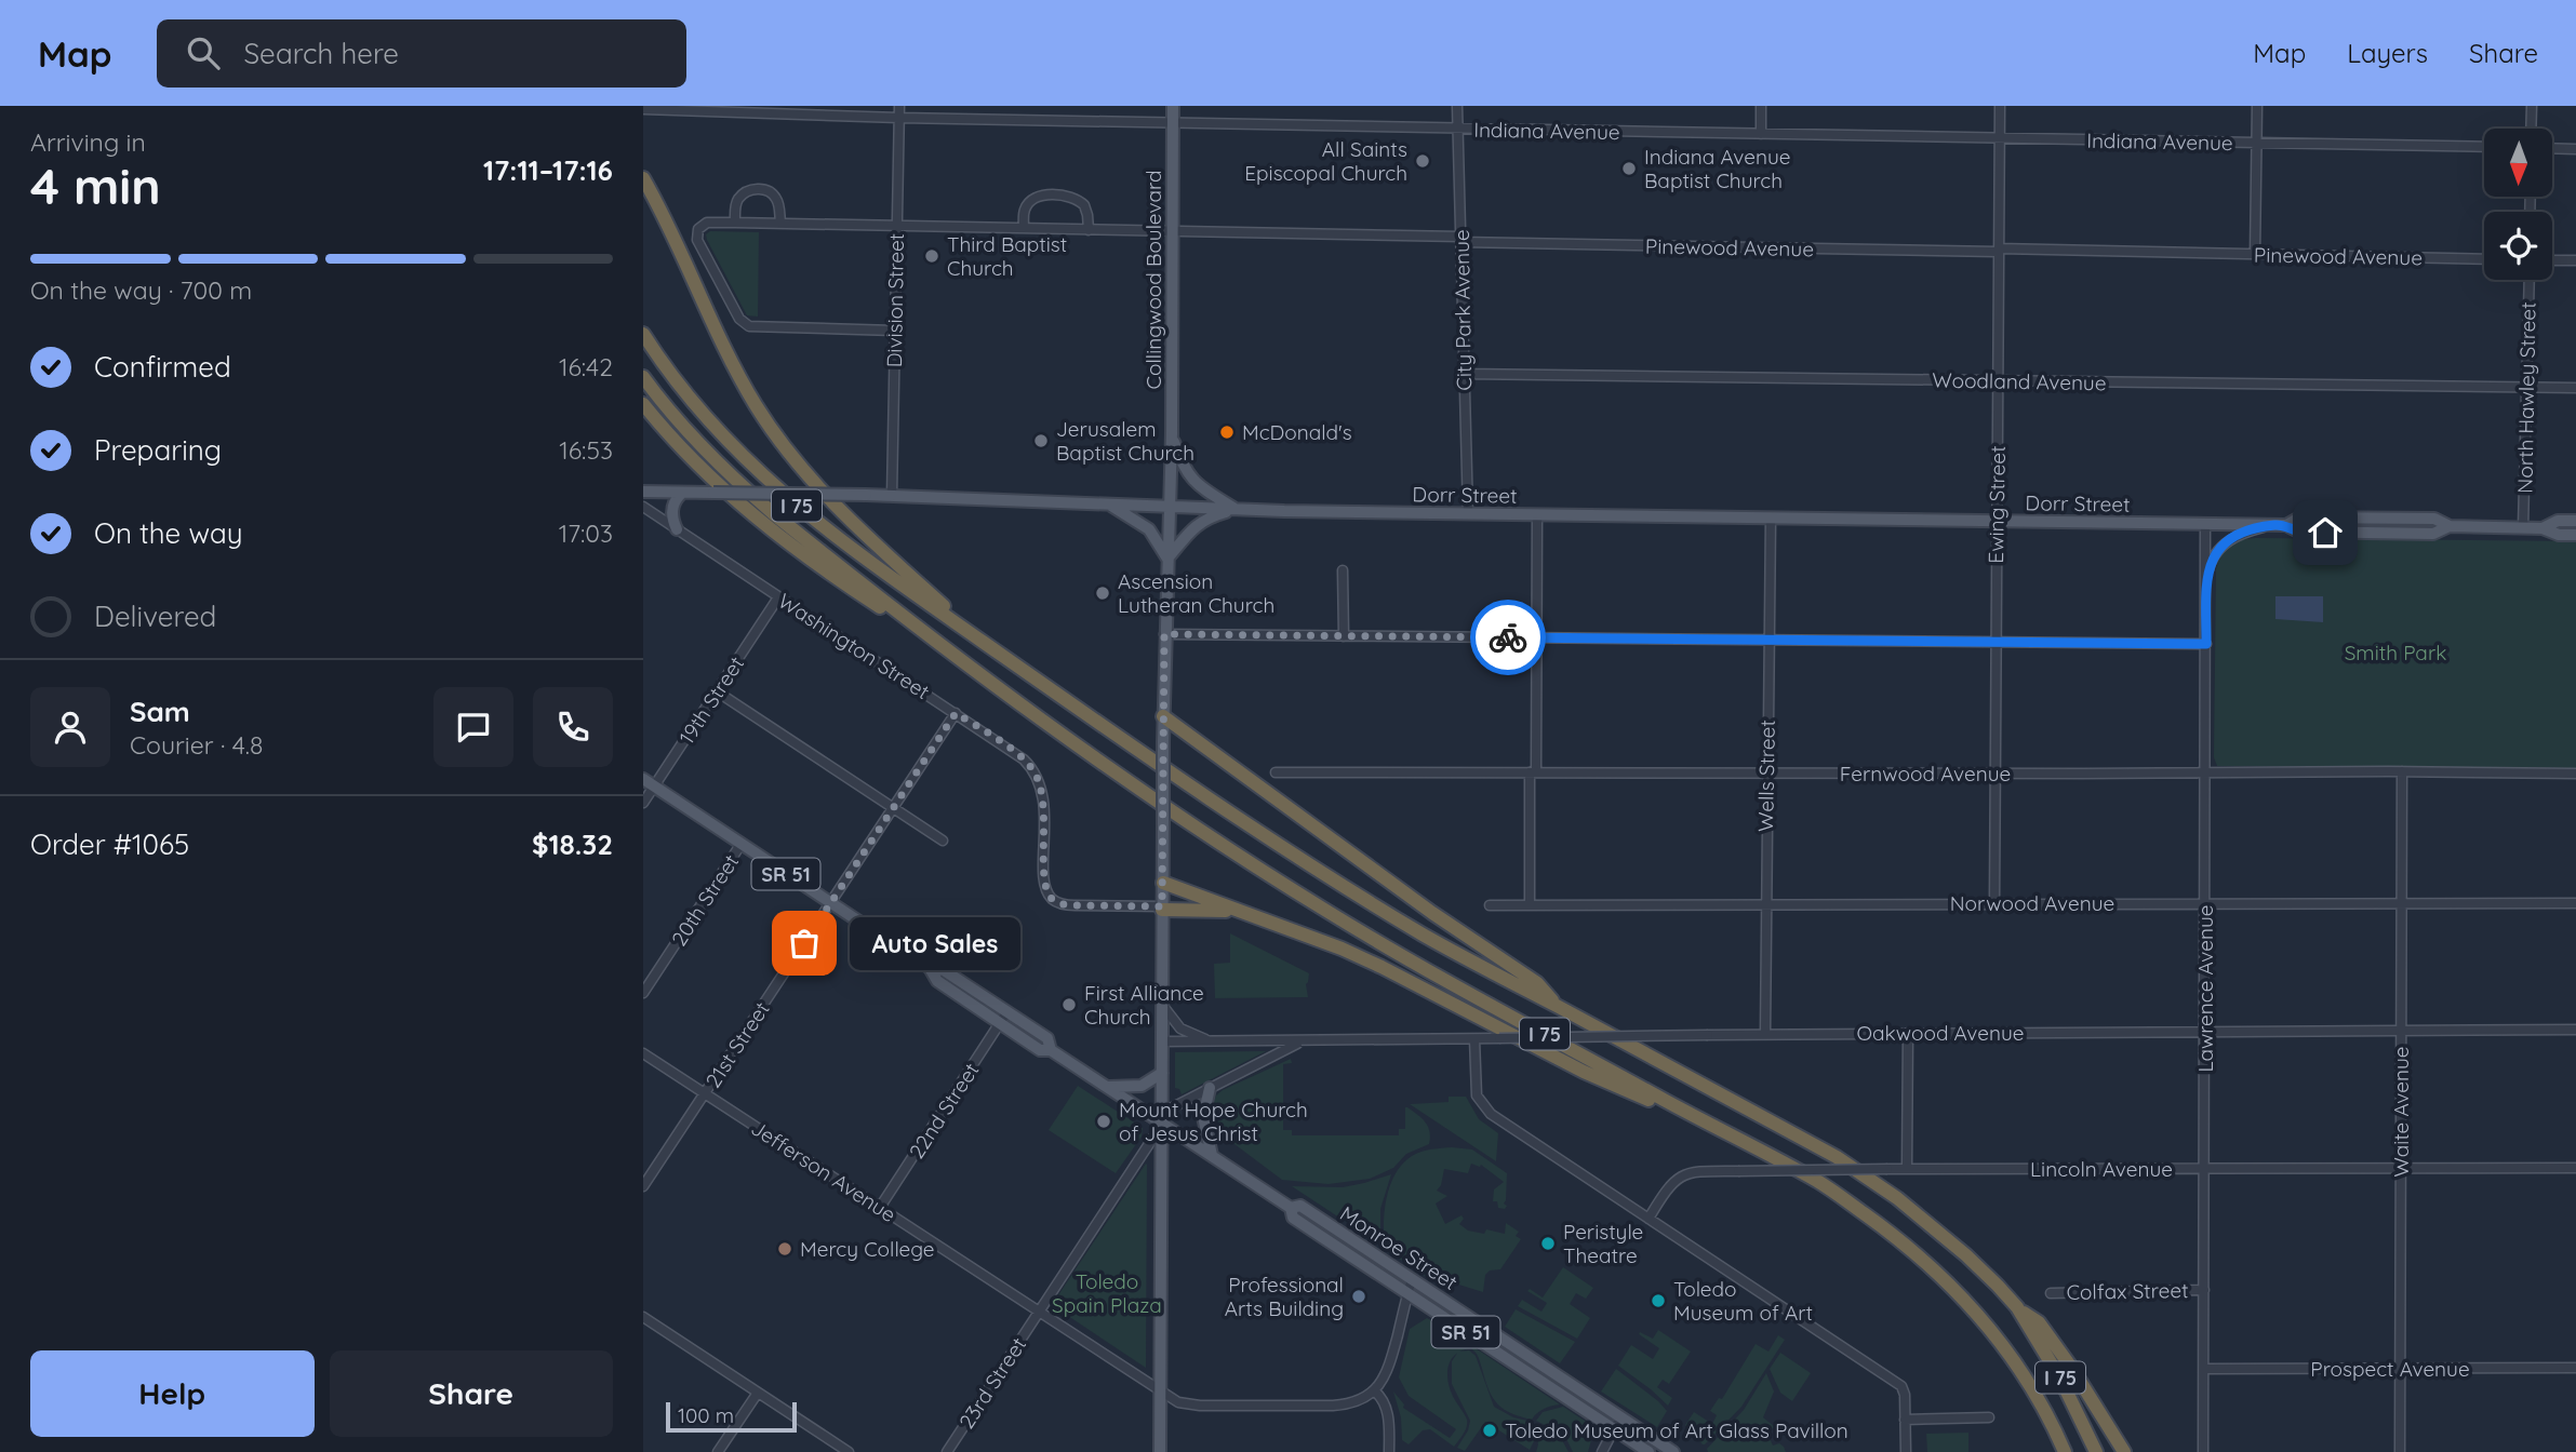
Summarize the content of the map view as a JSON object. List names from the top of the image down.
{
  "streets": {
    "highway": ["I 75"],
    "main road": [
      "Collingwood Boulevard",
      "Dorr Street",
      "SR 51",
      "Monroe Street"
    ],
    "street": [
      "Indiana Avenue",
      "Pinewood Avenue",
      "Division Street",
      "City Park Avenue",
      "Woodland Avenue",
      "North Hawley Street",
      "Ewing Street",
      "Washington Street",
      "19th Street",
      "Fernwood Avenue",
      "Wells Street",
      "20th Street",
      "Norwood Avenue",
      "Lawrence Avenue",
      "Oakwood Avenue",
      "21st Street",
      "22nd Street",
      "Waite Avenue",
      "Lincoln Avenue",
      "Jefferson Avenue",
      "Colfax Street",
      "Prospect Avenue",
      "23rd Street"
    ]
  },
  "crossings": [
    ["Indiana Avenue", "Collingwood Boulevard"],
    ["Indiana Avenue", "Division Street"],
    ["Indiana Avenue", "City Park Avenue"],
    ["Indiana Avenue", "Ewing Street"],
    ["Pinewood Avenue", "Collingwood Boulevard"],
    ["Pinewood Avenue", "Division Street"],
    ["Pinewood Avenue", "City Park Avenue"],
    ["Pinewood Avenue", "Ewing Street"],
    ["Collingwood Boulevard", "Dorr Street"],
    ["Collingwood Boulevard", "Washington Street"],
    ["Collingwood Boulevard", "Oakwood Avenue"],
    ["Collingwood Boulevard", "Jefferson Avenue"],
    ["Collingwood Boulevard", "Monroe Street"],
    ["Collingwood Boulevard", "23rd Street"],
    ["Division Street", "Dorr Street"],
    ["City Park Avenue", "Woodland Avenue"],
    ["City Park Avenue", "Dorr Street"],
    ["Woodland Avenue", "North Hawley Street"],
    ["Woodland Avenue", "Ewing Street"],
    ["North Hawley Street", "Dorr Street"],
    ["Dorr Street", "Ewing Street"],
    ["Dorr Street", "Wells Street"],
    ["Dorr Street", "Lawrence Avenue"],
    ["Ewing Street", "Fernwood Avenue"],
    ["Ewing Street", "Norwood Avenue"],
    ["Washington Street", "19th Street"],
    ["Washington Street", "21st Street"],
    ["19th Street", "Monroe Street"],
    ["Fernwood Avenue", "Wells Street"],
    ["Fernwood Avenue", "Lawrence Avenue"],
    ["Fernwood Avenue", "Waite Avenue"],
    ["Wells Street", "Norwood Avenue"],
    ["Wells Street", "Oakwood Avenue"],
    ["20th Street", "Monroe Street"],
    ["Norwood Avenue", "Lawrence Avenue"],
    ["Norwood Avenue", "Waite Avenue"],
    ["Lawrence Avenue", "Oakwood Avenue"],
    ["Lawrence Avenue", "Lincoln Avenue"],
    ["Lawrence Avenue", "Colfax Street"],
    ["Lawrence Avenue", "Prospect Avenue"],
    ["Oakwood Avenue", "Waite Avenue"],
    ["Oakwood Avenue", "Monroe Street"],
    ["Oakwood Avenue", "23rd Street"],
    ["21st Street", "Jefferson Avenue"],
    ["21st Street", "Monroe Street"],
    ["22nd Street", "Jefferson Avenue"],
    ["22nd Street", "Monroe Street"],
    ["Waite Avenue", "Lincoln Avenue"],
    ["Waite Avenue", "Prospect Avenue"],
    ["Jefferson Avenue", "23rd Street"],
    ["Monroe Street", "23rd Street"]
  ],
  "parks": ["Smith Park", "Toledo Spain Plaza"],
  "places": [
    "All Saints Episcopal Church",
    "Indiana Avenue Baptist Church",
    "Third Baptist Church",
    "McDonald's",
    "Jerusalem Baptist Church",
    "Ascension Lutheran Church",
    "Auto Sales",
    "First Alliance Church",
    "Mount Hope Church of Jesus Christ",
    "Peristyle Theatre",
    "Mercy College",
    "Professional Arts Building",
    "Toledo Museum of Art",
    "Toledo Museum of Art Glass Pavillon"
  ],
  "scale_bar": "100 m",
  "north": "bottom",
  "page": {
    "header": "Map",
    "search": "Search here",
    "nav": ["Map", "Layers", "Share"],
    "heading": ["4 min", "Arriving in", "17:11–17:16"],
    "panel": [
      "Sam",
      "Courier · 4.8",
      "Order #1065",
      "$18.32"
    ],
    "bar": "On the way · 700 m",
    "list": [
      ["Confirmed", "16:42"],
      ["Preparing", "16:53"],
      ["On the way", "17:03"],
      "Delivered"
    ],
    "bubble": "Auto Sales",
    "buttons": ["Help", "Share"],
    "scale": "100 m"
  }
}
